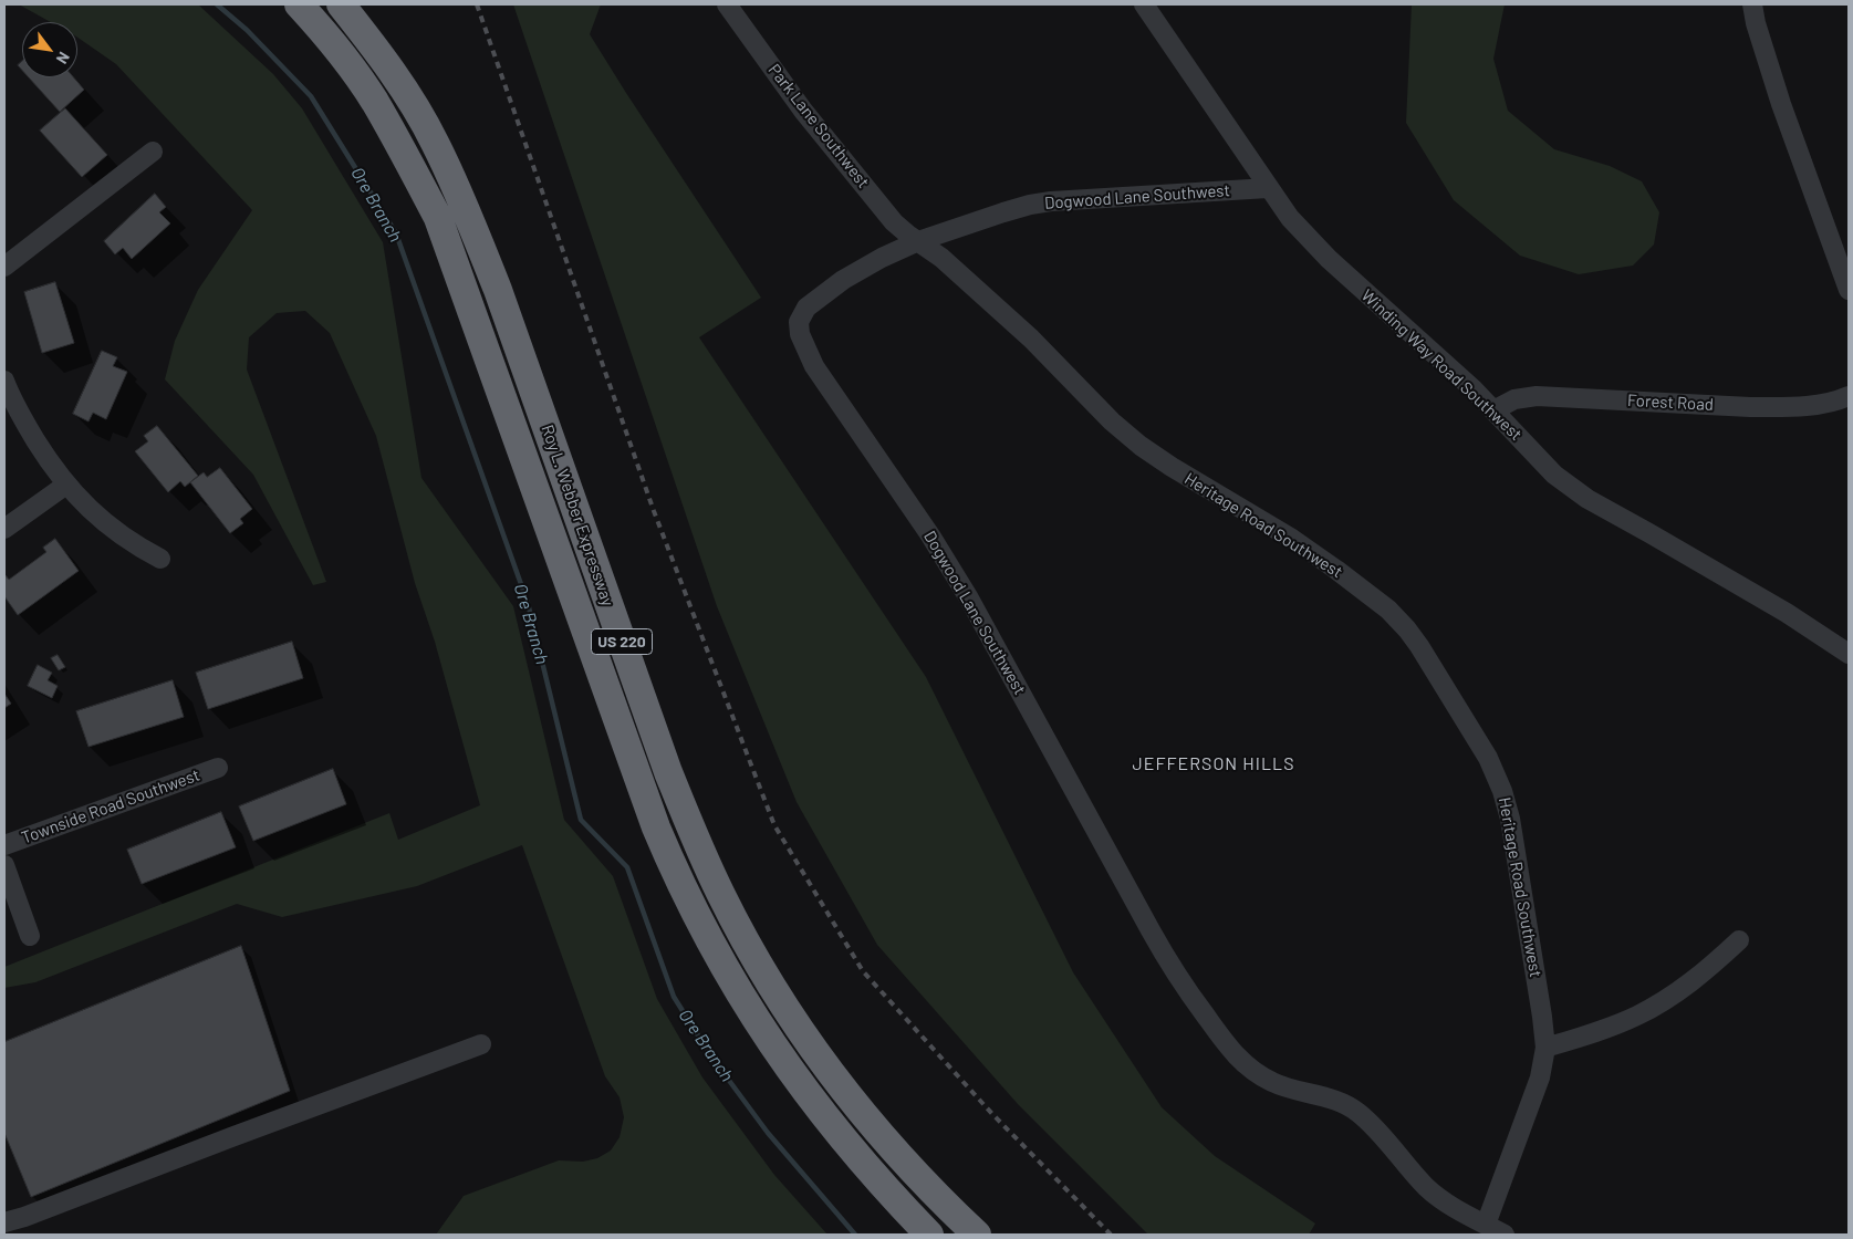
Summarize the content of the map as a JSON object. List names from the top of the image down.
{
  "streets": {
    "highway": ["Roy L. Webber Expressway", "US 220"],
    "street": [
      "Park Lane Southwest",
      "Dogwood Lane Southwest",
      "Winding Way Road Southwest",
      "Forest Road",
      "Heritage Road Southwest",
      "Townside Road Southwest"
    ]
  },
  "crossings": [
    ["Park Lane Southwest", "Dogwood Lane Southwest"],
    ["Park Lane Southwest", "Heritage Road Southwest"],
    ["Dogwood Lane Southwest", "Winding Way Road Southwest"],
    ["Dogwood Lane Southwest", "Heritage Road Southwest"],
    ["Winding Way Road Southwest", "Forest Road"]
  ],
  "districts": ["JEFFERSON HILLS"],
  "water": ["Ore Branch"],
  "north": "bottom right"
}
